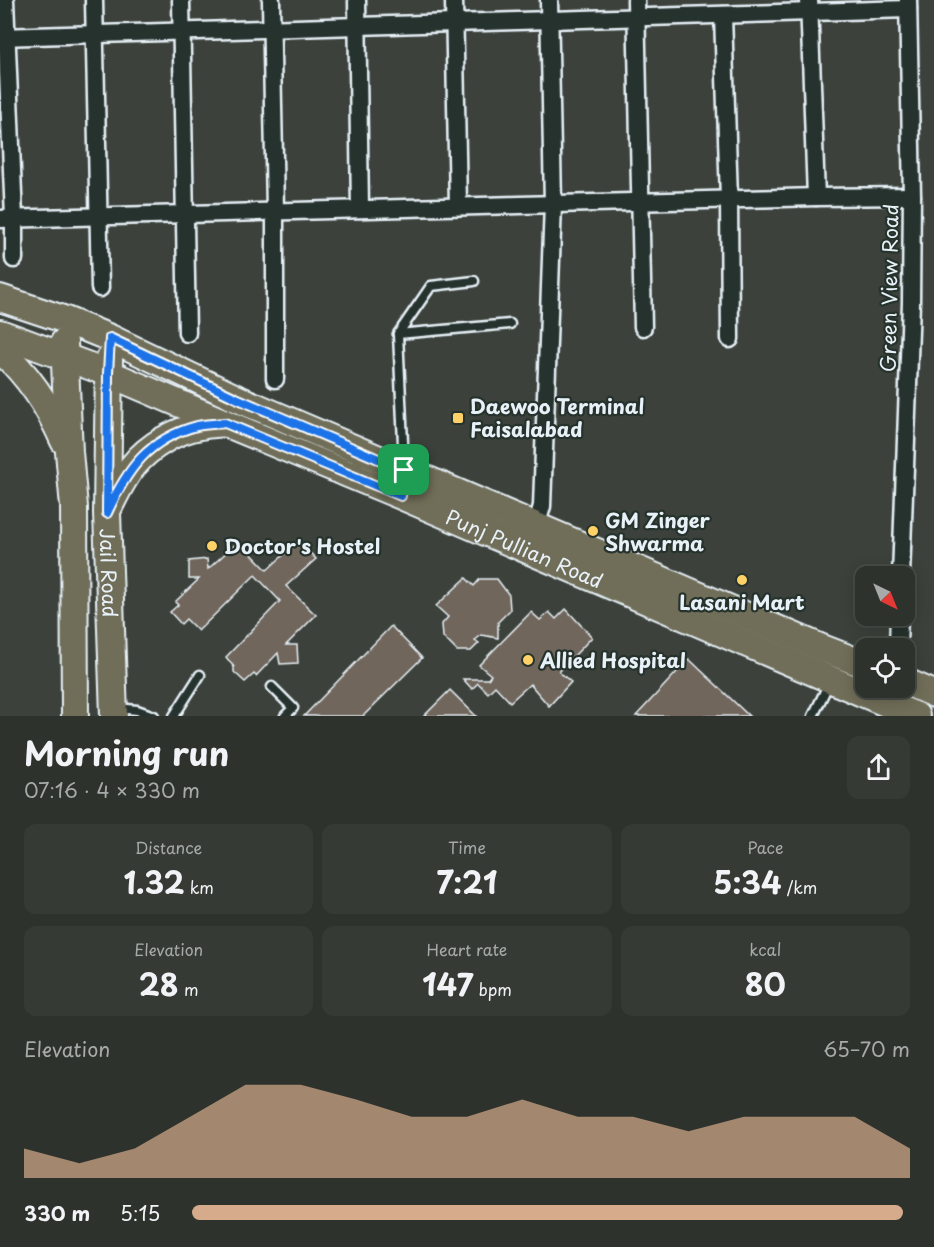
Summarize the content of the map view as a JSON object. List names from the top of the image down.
{
  "streets": {
    "main road": ["Punj Pullian Road", "Jail Road"],
    "street": ["Green View Road"]
  },
  "crossings": [
    ["Punj Pullian Road", "Jail Road"]
  ],
  "places": {
    "transit": ["Daewoo Terminal Faisalabad"],
    "other": [
      "GM Zinger Shwarma",
      "Doctor's Hostel",
      "Lasani Mart",
      "Allied Hospital"
    ]
  },
  "north": "bottom right",
  "page": {
    "heading": ["Morning run", "07:16 · 4 × 330 m"],
    "stats": [
      ["Distance", "1.32 km"],
      ["Time", "7:21"],
      ["Pace", "5:34 /km"],
      ["Elevation", "28 m"],
      ["Heart rate", "147 bpm"],
      ["kcal", "80"]
    ],
    "chart": ["Elevation", "65–70 m"],
    "list": [
      {
        "name": "330 m",
        "note": "5:15"
      }
    ]
  }
}
